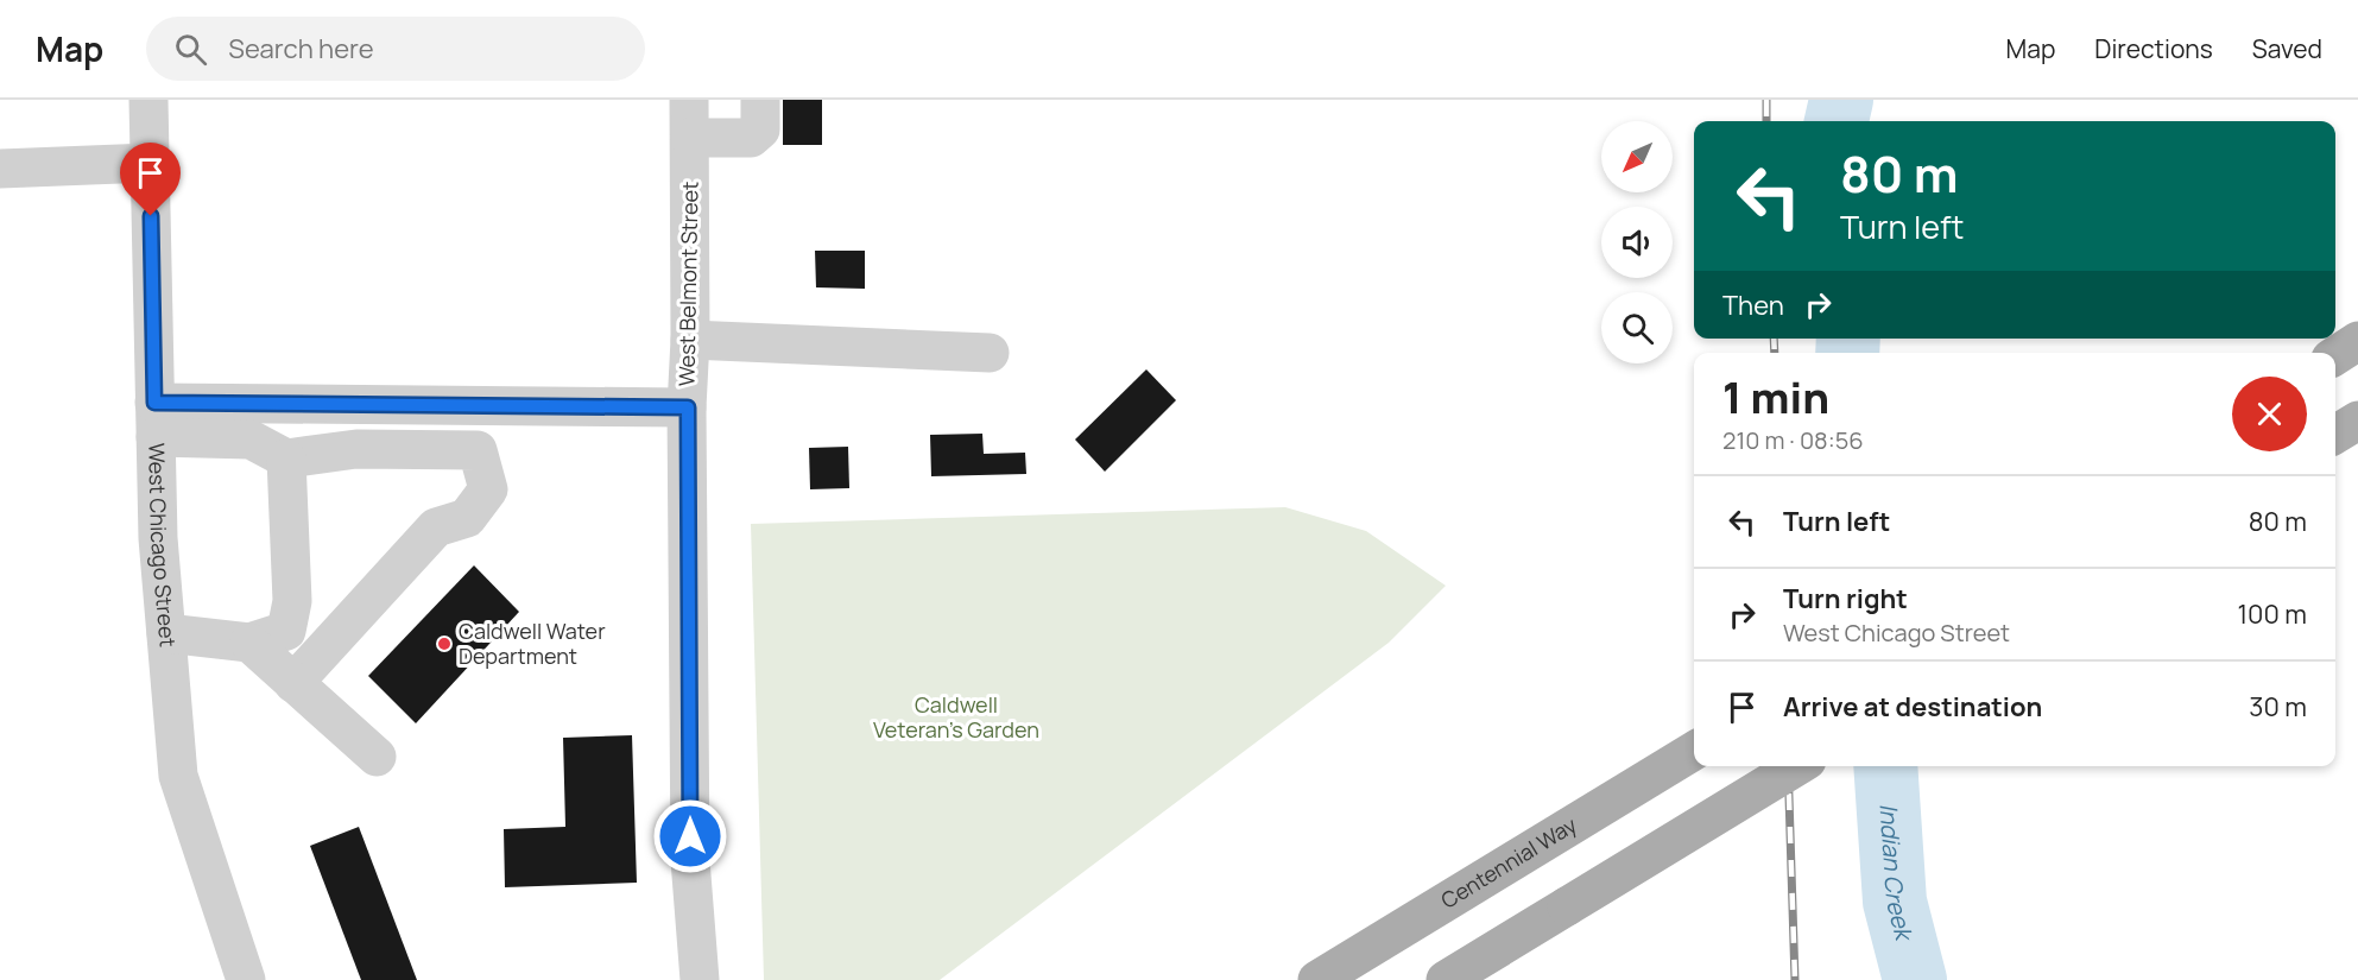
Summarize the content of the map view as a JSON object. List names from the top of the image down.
{
  "streets": {
    "main road": ["Centennial Way"],
    "street": ["West Belmont Street", "West Chicago Street"]
  },
  "water": ["Indian Creek"],
  "parks": ["Caldwell Veteran's Garden"],
  "places": ["Caldwell Water Department"],
  "north": "bottom left",
  "page": {
    "header": "Map",
    "search": "Search here",
    "nav": ["Map", "Directions", "Saved"],
    "turn": ["80 m", "Turn left"],
    "then": "Then",
    "heading": ["1 min", "210 m · 08:56"],
    "list": [
      {
        "name": "Turn left",
        "value": "80 m"
      },
      {
        "name": "Turn right",
        "note": "West Chicago Street",
        "value": "100 m"
      },
      {
        "name": "Arrive at destination",
        "value": "30 m"
      }
    ]
  }
}
